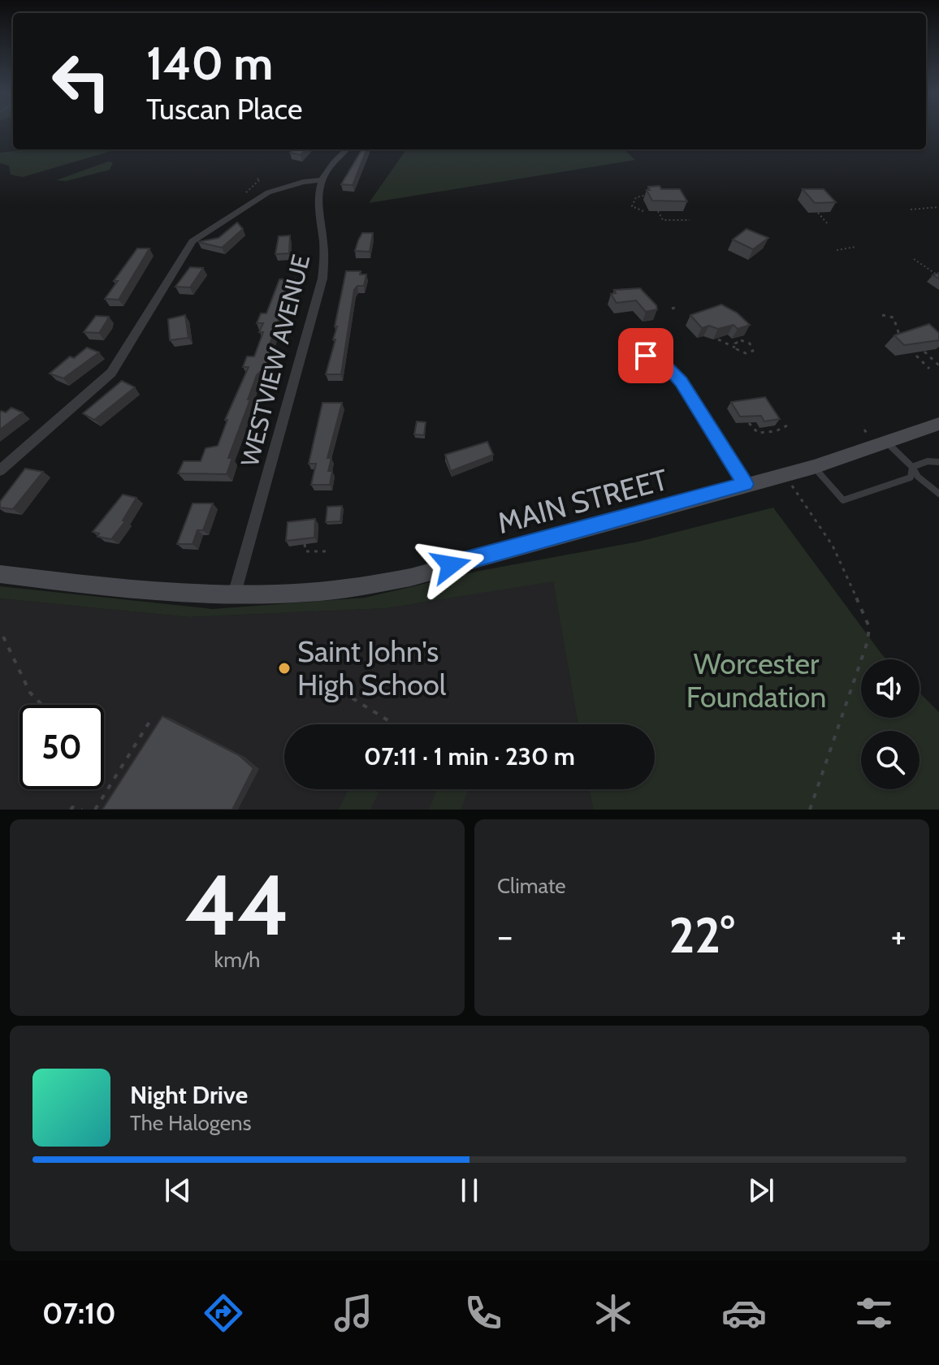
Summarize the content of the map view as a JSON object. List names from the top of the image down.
{
  "streets": {
    "main road": ["MAIN STREET"],
    "street": ["WESTVIEW AVENUE"]
  },
  "crossings": [
    ["WESTVIEW AVENUE", "MAIN STREET"]
  ],
  "parks": ["Worcester Foundation"],
  "places": ["Saint John's High School"],
  "page": {
    "turn": ["140 m", "Tuscan Place"],
    "limit": "50",
    "trip": "07:11 · 1 min · 230 m",
    "tile": [
      ["44", "km/h"],
      "Climate"
    ],
    "heat": ["−", "22°", "+"],
    "song": ["Night Drive", "The Halogens"],
    "tabs": "07:10"
  }
}
